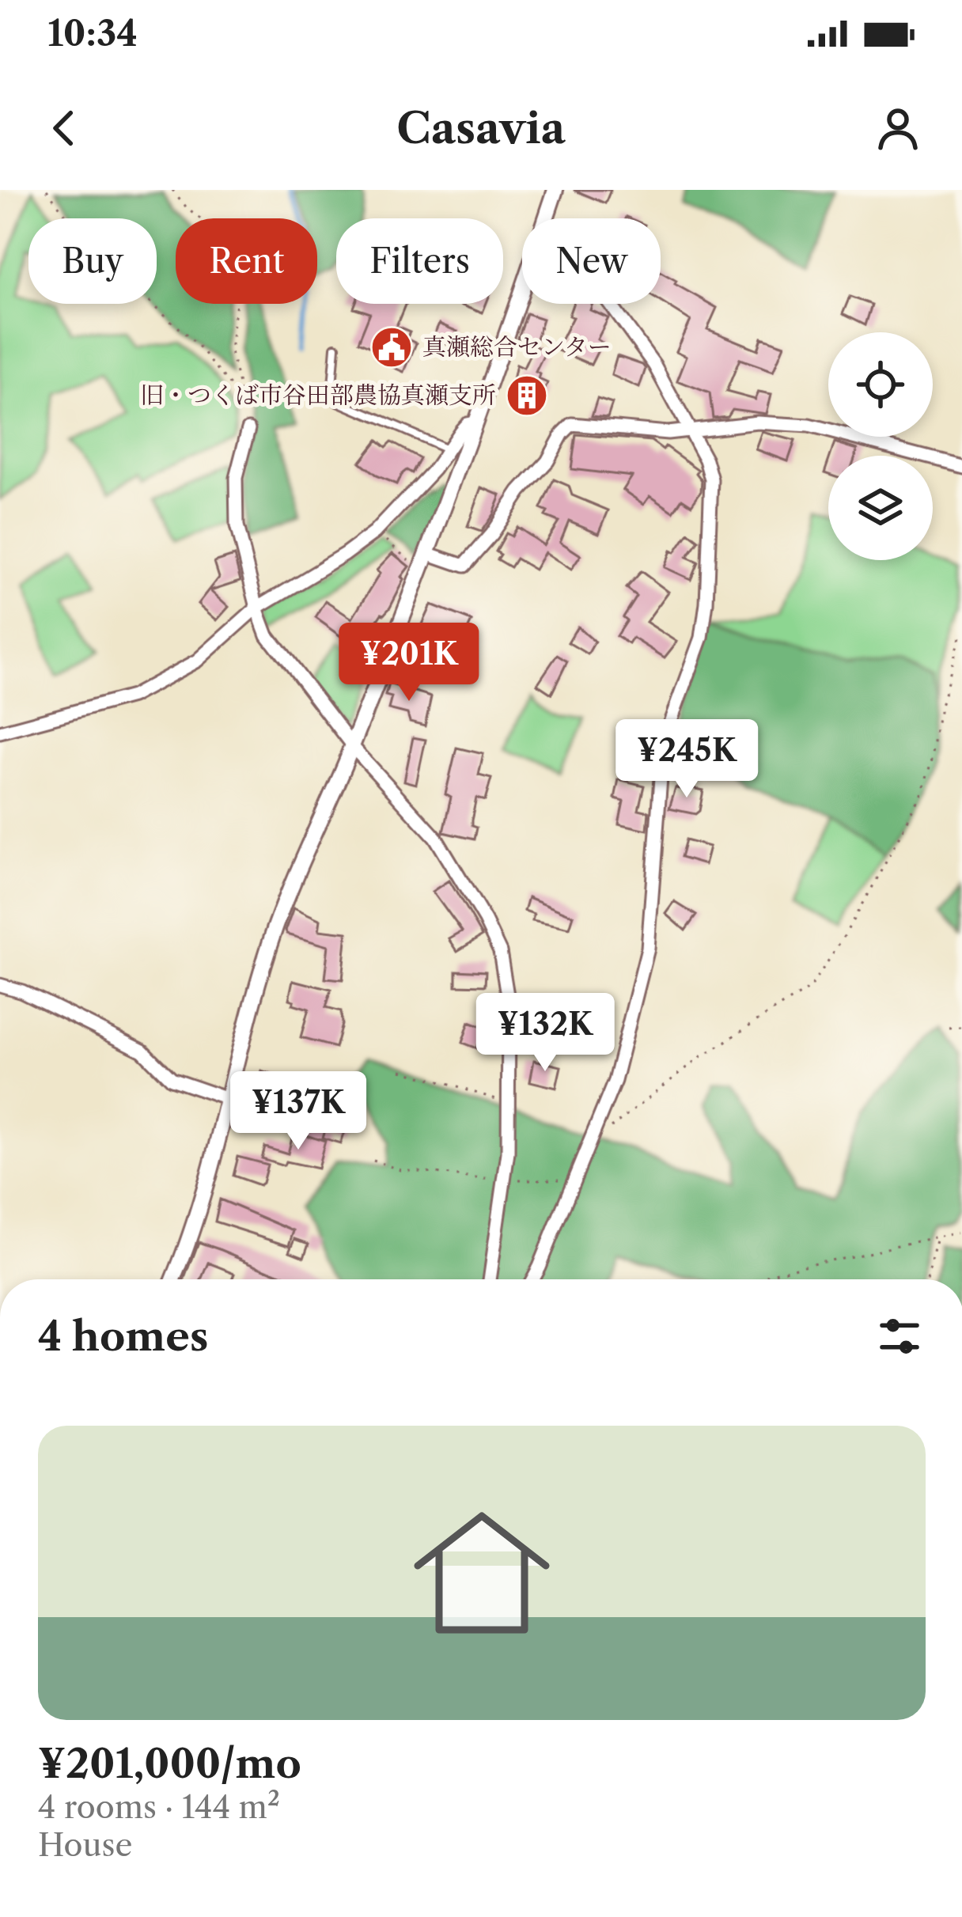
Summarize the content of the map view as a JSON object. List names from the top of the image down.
{
  "places": {
    "public building": ["真瀬総合センター"],
    "building": ["旧・つくば市谷田部農協真瀬支所"]
  },
  "page": {
    "status": "10:34",
    "header": "Casavia",
    "chip": [
      "Buy",
      "Rent",
      "Filters",
      "New"
    ],
    "price": [
      "¥201K",
      "¥245K",
      "¥132K",
      "¥137K"
    ],
    "heading": "4 homes",
    "list": [
      {
        "name": "¥201,000/mo",
        "note": "4 rooms · 144 m² · House"
      }
    ]
  }
}
